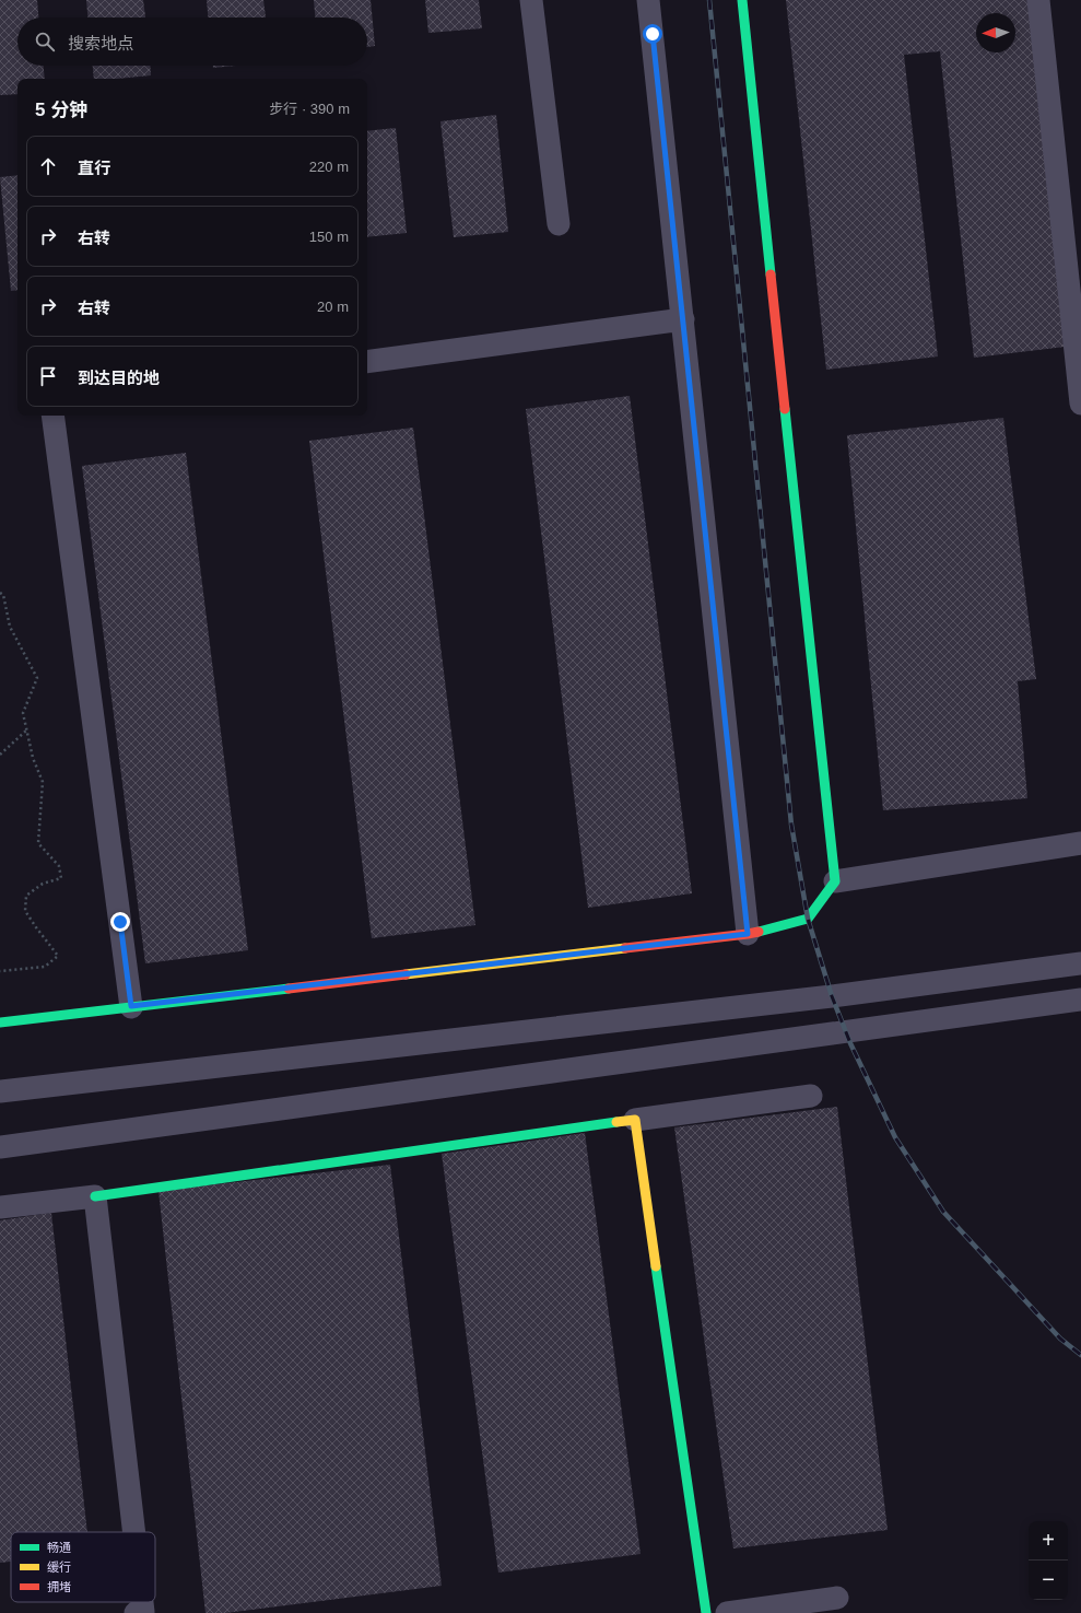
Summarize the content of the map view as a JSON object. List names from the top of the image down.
{
  "legend": ["畅通", "缓行", "拥堵"],
  "north": "left",
  "page": {
    "search": "搜索地点",
    "heading": ["5 分钟", "步行 · 390 m"],
    "list": [
      ["直行", "220 m"],
      ["右转", "150 m"],
      ["右转", "20 m"],
      "到达目的地"
    ],
    "map_buttons": ["+", "−"]
  }
}
